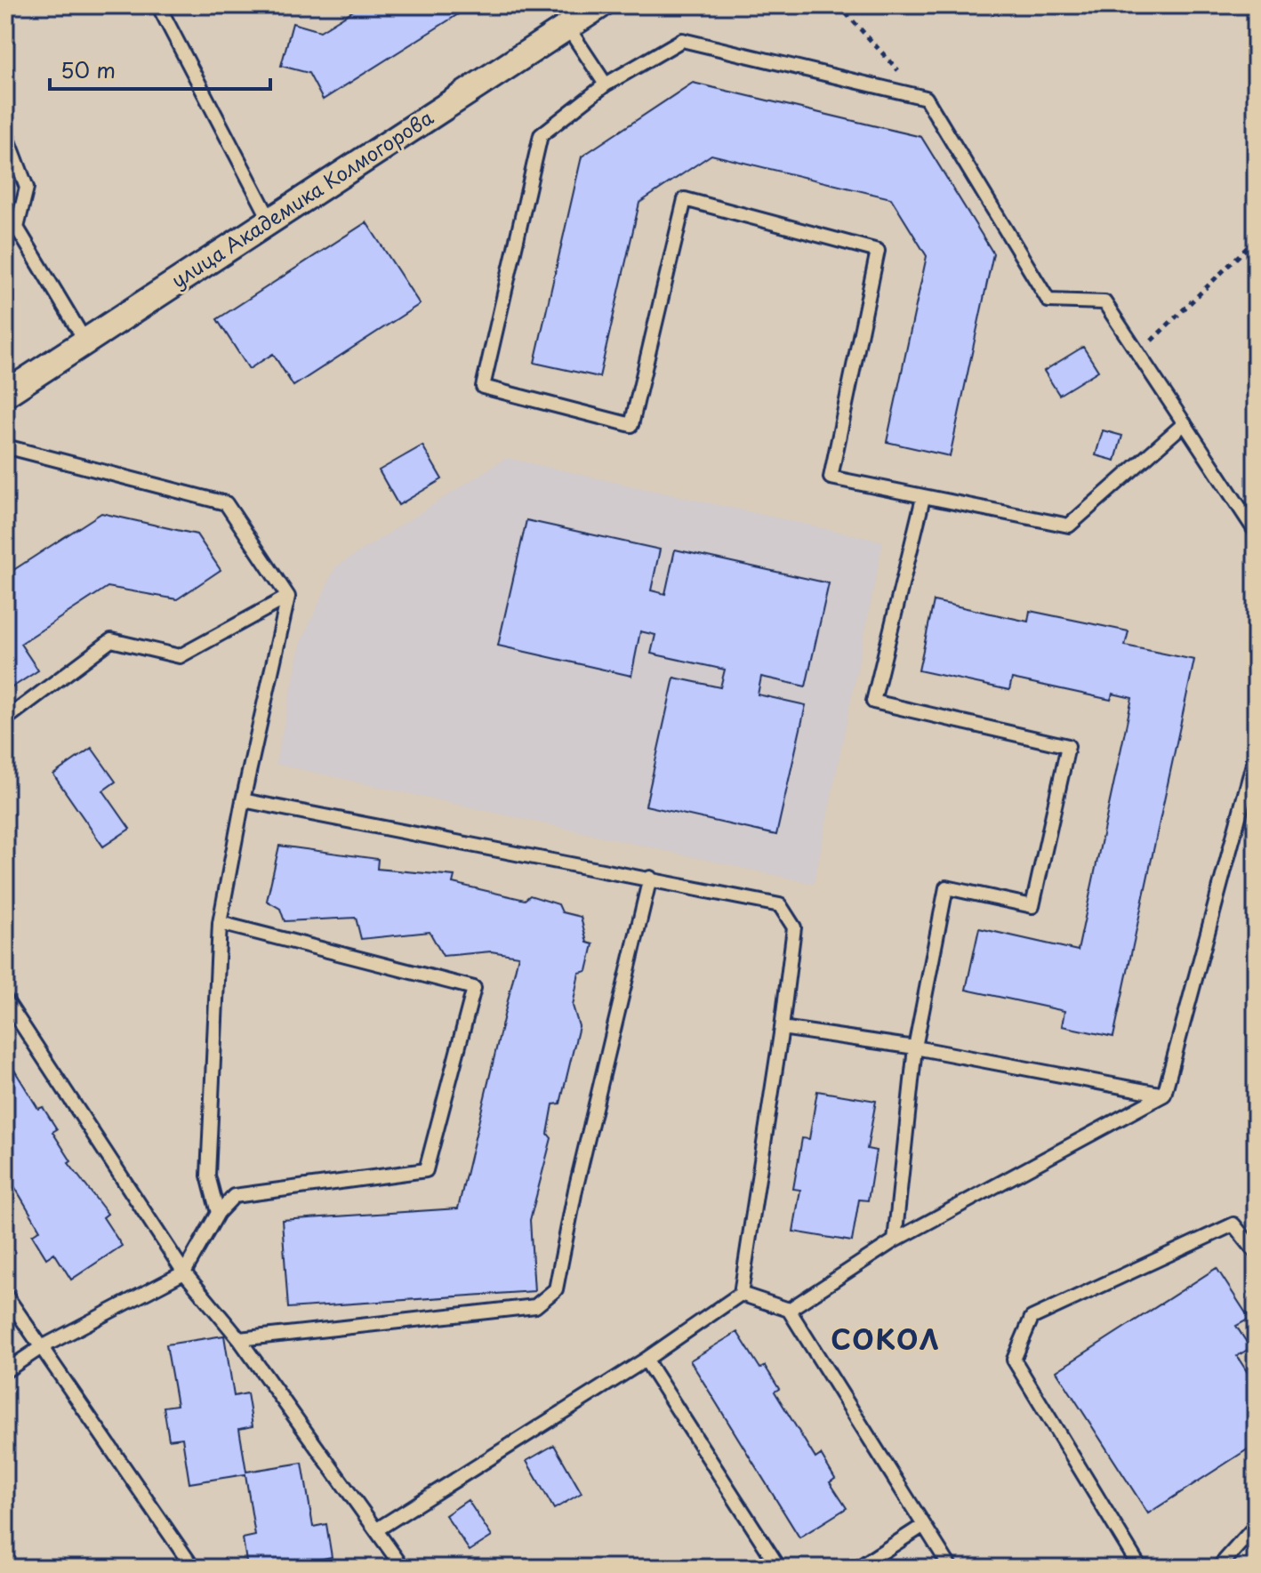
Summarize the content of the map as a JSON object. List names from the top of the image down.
{
  "streets": {
    "street": ["улица Академика Колмогорова"]
  },
  "districts": ["СОКОЛ"],
  "scale_bar": "50 m"
}
